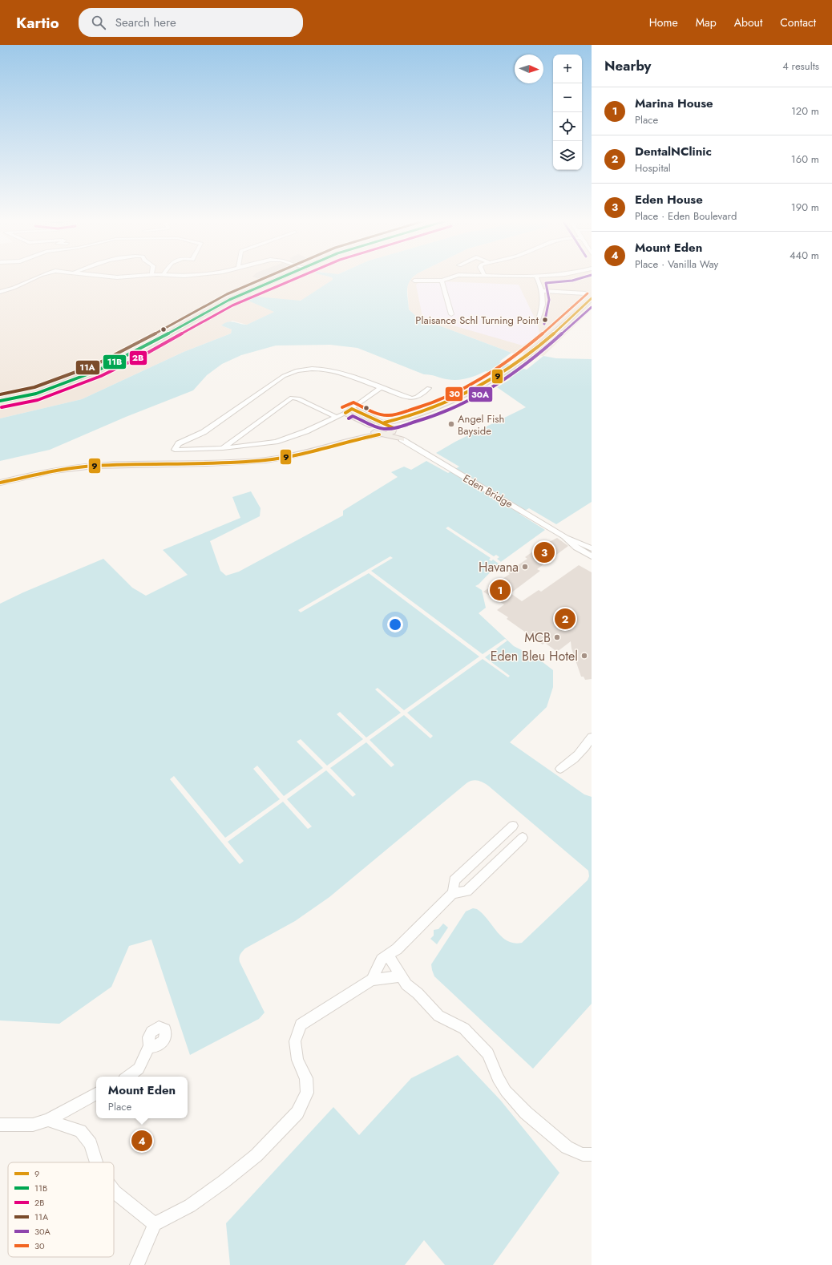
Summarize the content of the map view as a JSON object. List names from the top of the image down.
{
  "streets": {
    "street": ["Eden Bridge"]
  },
  "places": [
    "Plaisance Schl Turning Point",
    "Angel Fish Bayside",
    "Havana",
    "MCB",
    "Eden Bleu Hotel"
  ],
  "lines": [
    "transit line 11B",
    "transit line 2B",
    "transit line 11A",
    "transit line 30A",
    "transit line 30",
    "transit line 9"
  ],
  "legend": [
    "9",
    "11B",
    "2B",
    "11A",
    "30A",
    "30"
  ],
  "north": "right",
  "page": {
    "header": "Kartio",
    "search": "Search here",
    "nav": [
      "Home",
      "Map",
      "About",
      "Contact"
    ],
    "heading": ["Nearby", "4 results"],
    "map_buttons": ["+", "−"],
    "list": [
      {
        "mark": "1",
        "name": "Marina House",
        "note": "Place",
        "value": "120 m"
      },
      {
        "mark": "2",
        "name": "DentalNClinic",
        "note": "Hospital",
        "value": "160 m"
      },
      {
        "mark": "3",
        "name": "Eden House",
        "note": "Place · Eden Boulevard",
        "value": "190 m"
      },
      {
        "mark": "4",
        "name": "Mount Eden",
        "note": "Place · Vanilla Way",
        "value": "440 m"
      }
    ],
    "pins": [
      "3",
      "1",
      "2",
      "4"
    ],
    "popup": ["Mount Eden", "Place"]
  }
}
